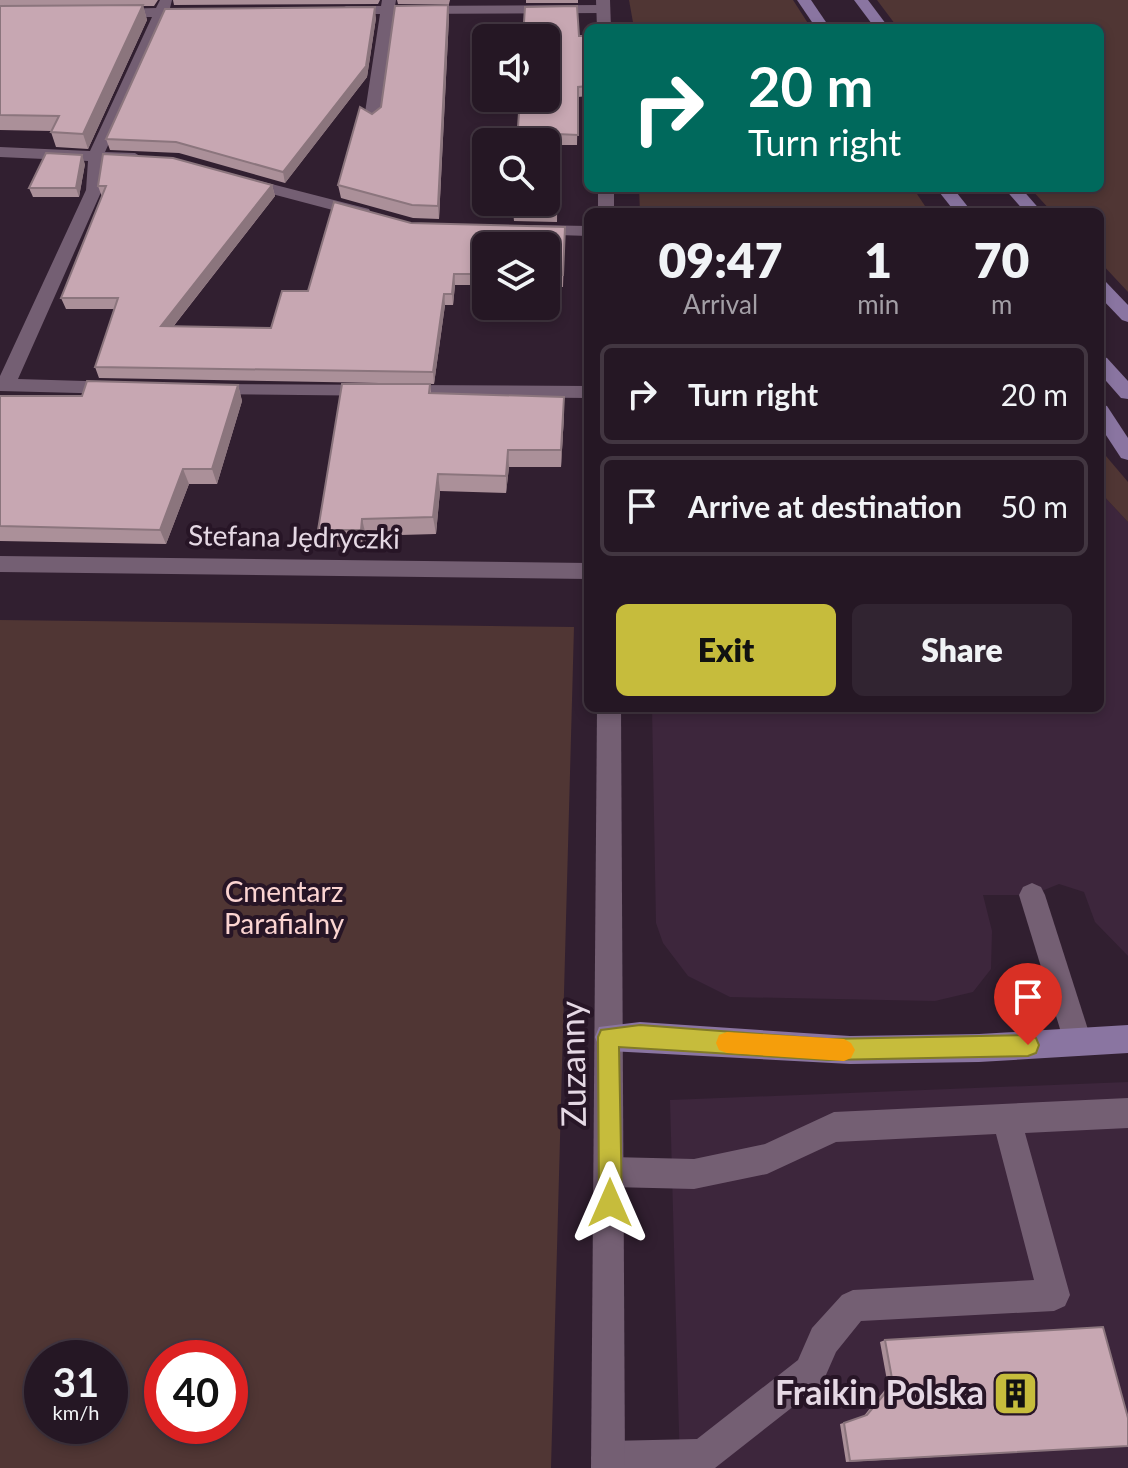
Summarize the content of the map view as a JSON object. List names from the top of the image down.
{
  "streets": {
    "street": ["Stefana Jędryczki", "Zuzanny"]
  },
  "parks": ["Cmentarz Parafialny"],
  "places": {
    "building": ["Fraikin Polska"]
  },
  "page": {
    "turn": ["20 m", "Turn right"],
    "eta": [
      "09:47",
      "Arrival",
      "1",
      "min",
      "70",
      "m"
    ],
    "list": [
      {
        "name": "Turn right",
        "value": "20 m"
      },
      {
        "name": "Arrive at destination",
        "value": "50 m"
      }
    ],
    "buttons": ["Exit", "Share"],
    "speed": "31 km/h",
    "limit": "40"
  }
}
